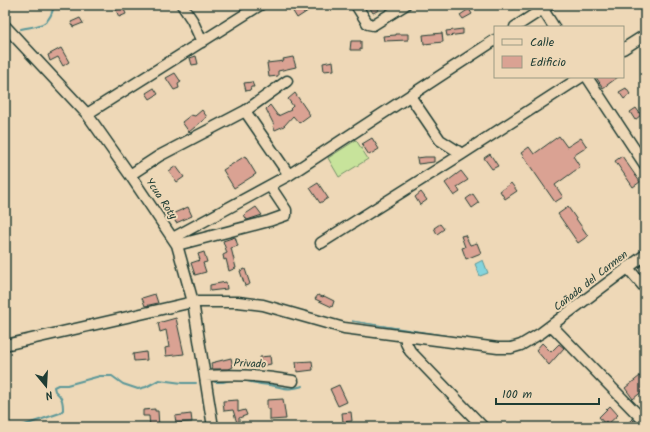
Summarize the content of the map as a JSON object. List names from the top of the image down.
{
  "streets": {
    "street": ["Ycua Roty", "Cañada del Carmen", "Privado"]
  },
  "crossings": [
    ["Ycua Roty", "Cañada del Carmen"],
    ["Ycua Roty", "Privado"]
  ],
  "legend": ["Calle", "Edificio"],
  "scale_bar": "100 m",
  "north": "bottom"
}
